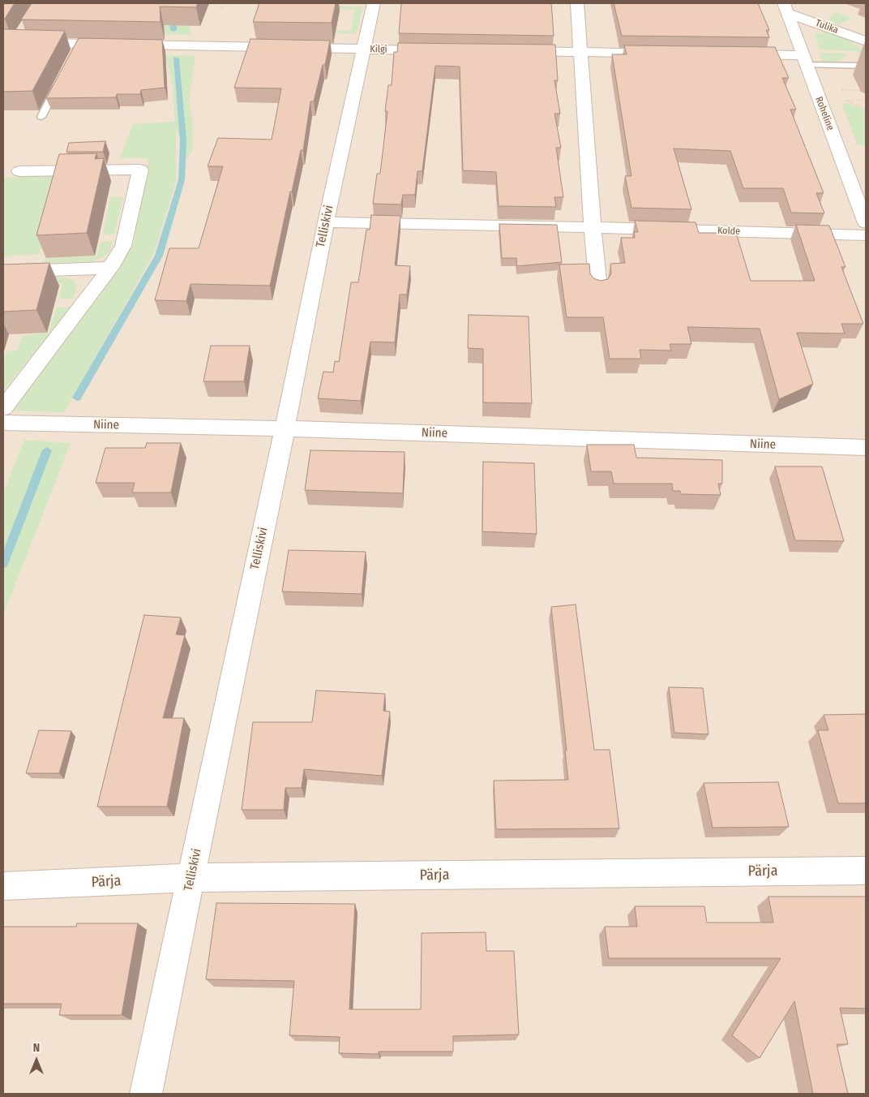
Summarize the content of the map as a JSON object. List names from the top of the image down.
{
  "streets": {
    "street": [
      "Tulika",
      "Kilgi",
      "Roheline",
      "Telliskivi",
      "Kolde",
      "Niine",
      "Pärja"
    ]
  },
  "crossings": [
    ["Tulika", "Roheline"],
    ["Kilgi", "Telliskivi"],
    ["Telliskivi", "Kolde"],
    ["Telliskivi", "Niine"],
    ["Telliskivi", "Pärja"]
  ],
  "north": "top"
}
